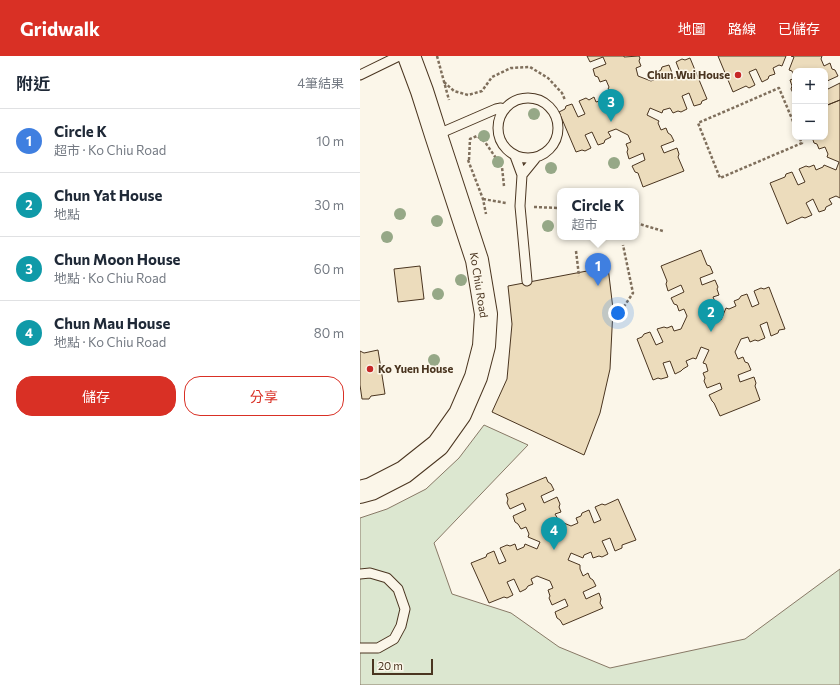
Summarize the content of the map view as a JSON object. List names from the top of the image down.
{
  "streets": {
    "main road": ["Ko Chiu Road"]
  },
  "places": ["Chun Wui House", "Ko Yuen House"],
  "scale_bar": "20 m",
  "page": {
    "header": "Gridwalk",
    "nav": ["地圖", "路線", "已儲存"],
    "heading": ["附近", "4筆結果"],
    "map_buttons": ["+", "−"],
    "pins": [
      "3",
      "1",
      "2",
      "4"
    ],
    "list": [
      {
        "mark": "1",
        "name": "Circle K",
        "note": "超市 · Ko Chiu Road",
        "value": "10 m"
      },
      {
        "mark": "2",
        "name": "Chun Yat House",
        "note": "地點",
        "value": "30 m"
      },
      {
        "mark": "3",
        "name": "Chun Moon House",
        "note": "地點 · Ko Chiu Road",
        "value": "60 m"
      },
      {
        "mark": "4",
        "name": "Chun Mau House",
        "note": "地點 · Ko Chiu Road",
        "value": "80 m"
      }
    ],
    "popup": ["Circle K", "超市"],
    "buttons": ["儲存", "分享"],
    "scale": "20 m"
  }
}
